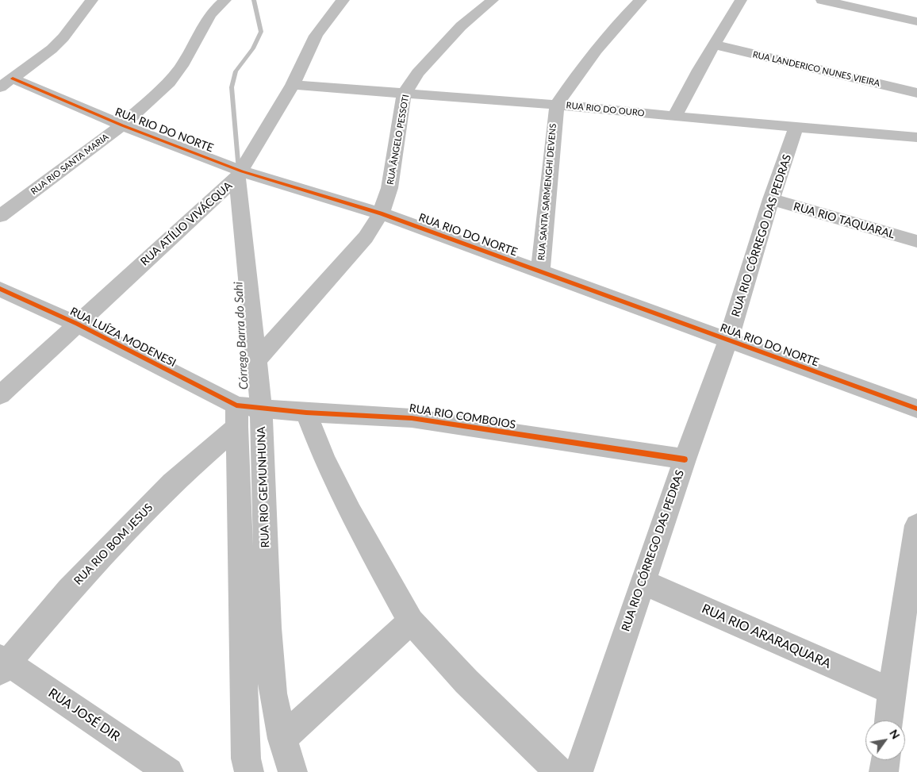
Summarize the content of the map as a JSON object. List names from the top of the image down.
{
  "streets": {
    "street": [
      "RUA LANDERICO NUNES VIEIRA",
      "RUA RIO DO OURO",
      "RUA RIO DO NORTE",
      "RUA ÂNGELO PESSOTI",
      "RUA RIO SANTA MARIA",
      "RUA SANTA SARMENGHI DEVENS",
      "RUA RIO TAQUARAL",
      "RUA ATÍLIO VIVÁCQUA",
      "RUA RIO CÓRREGO DAS PEDRAS",
      "RUA LUÍZA MODENESI",
      "RUA RIO COMBOIOS",
      "RUA RIO GEMUNHUNA",
      "RUA RIO BOM JESUS",
      "RUA RIO ARARAQUARA",
      "RUA JOSÉ DIR"
    ]
  },
  "crossings": [
    ["RUA RIO DO OURO", "RUA ÂNGELO PESSOTI"],
    ["RUA RIO DO OURO", "RUA SANTA SARMENGHI DEVENS"],
    ["RUA RIO DO OURO", "RUA ATÍLIO VIVÁCQUA"],
    ["RUA RIO DO OURO", "RUA RIO CÓRREGO DAS PEDRAS"],
    ["RUA RIO DO NORTE", "RUA ÂNGELO PESSOTI"],
    ["RUA RIO DO NORTE", "RUA RIO SANTA MARIA"],
    ["RUA RIO DO NORTE", "RUA SANTA SARMENGHI DEVENS"],
    ["RUA RIO DO NORTE", "RUA ATÍLIO VIVÁCQUA"],
    ["RUA RIO DO NORTE", "RUA RIO CÓRREGO DAS PEDRAS"],
    ["RUA RIO DO NORTE", "RUA RIO GEMUNHUNA"],
    ["RUA ÂNGELO PESSOTI", "RUA RIO GEMUNHUNA"],
    ["RUA RIO TAQUARAL", "RUA RIO CÓRREGO DAS PEDRAS"],
    ["RUA ATÍLIO VIVÁCQUA", "RUA LUÍZA MODENESI"],
    ["RUA ATÍLIO VIVÁCQUA", "RUA RIO GEMUNHUNA"],
    ["RUA RIO CÓRREGO DAS PEDRAS", "RUA RIO COMBOIOS"],
    ["RUA RIO CÓRREGO DAS PEDRAS", "RUA RIO ARARAQUARA"],
    ["RUA LUÍZA MODENESI", "RUA RIO COMBOIOS"],
    ["RUA LUÍZA MODENESI", "RUA RIO GEMUNHUNA"],
    ["RUA LUÍZA MODENESI", "RUA RIO BOM JESUS"],
    ["RUA RIO COMBOIOS", "RUA RIO GEMUNHUNA"],
    ["RUA RIO COMBOIOS", "RUA RIO BOM JESUS"],
    ["RUA RIO GEMUNHUNA", "RUA RIO BOM JESUS"],
    ["RUA RIO BOM JESUS", "RUA JOSÉ DIR"]
  ],
  "water": ["Córrego Barra do Sahi"],
  "north": "top right"
}
